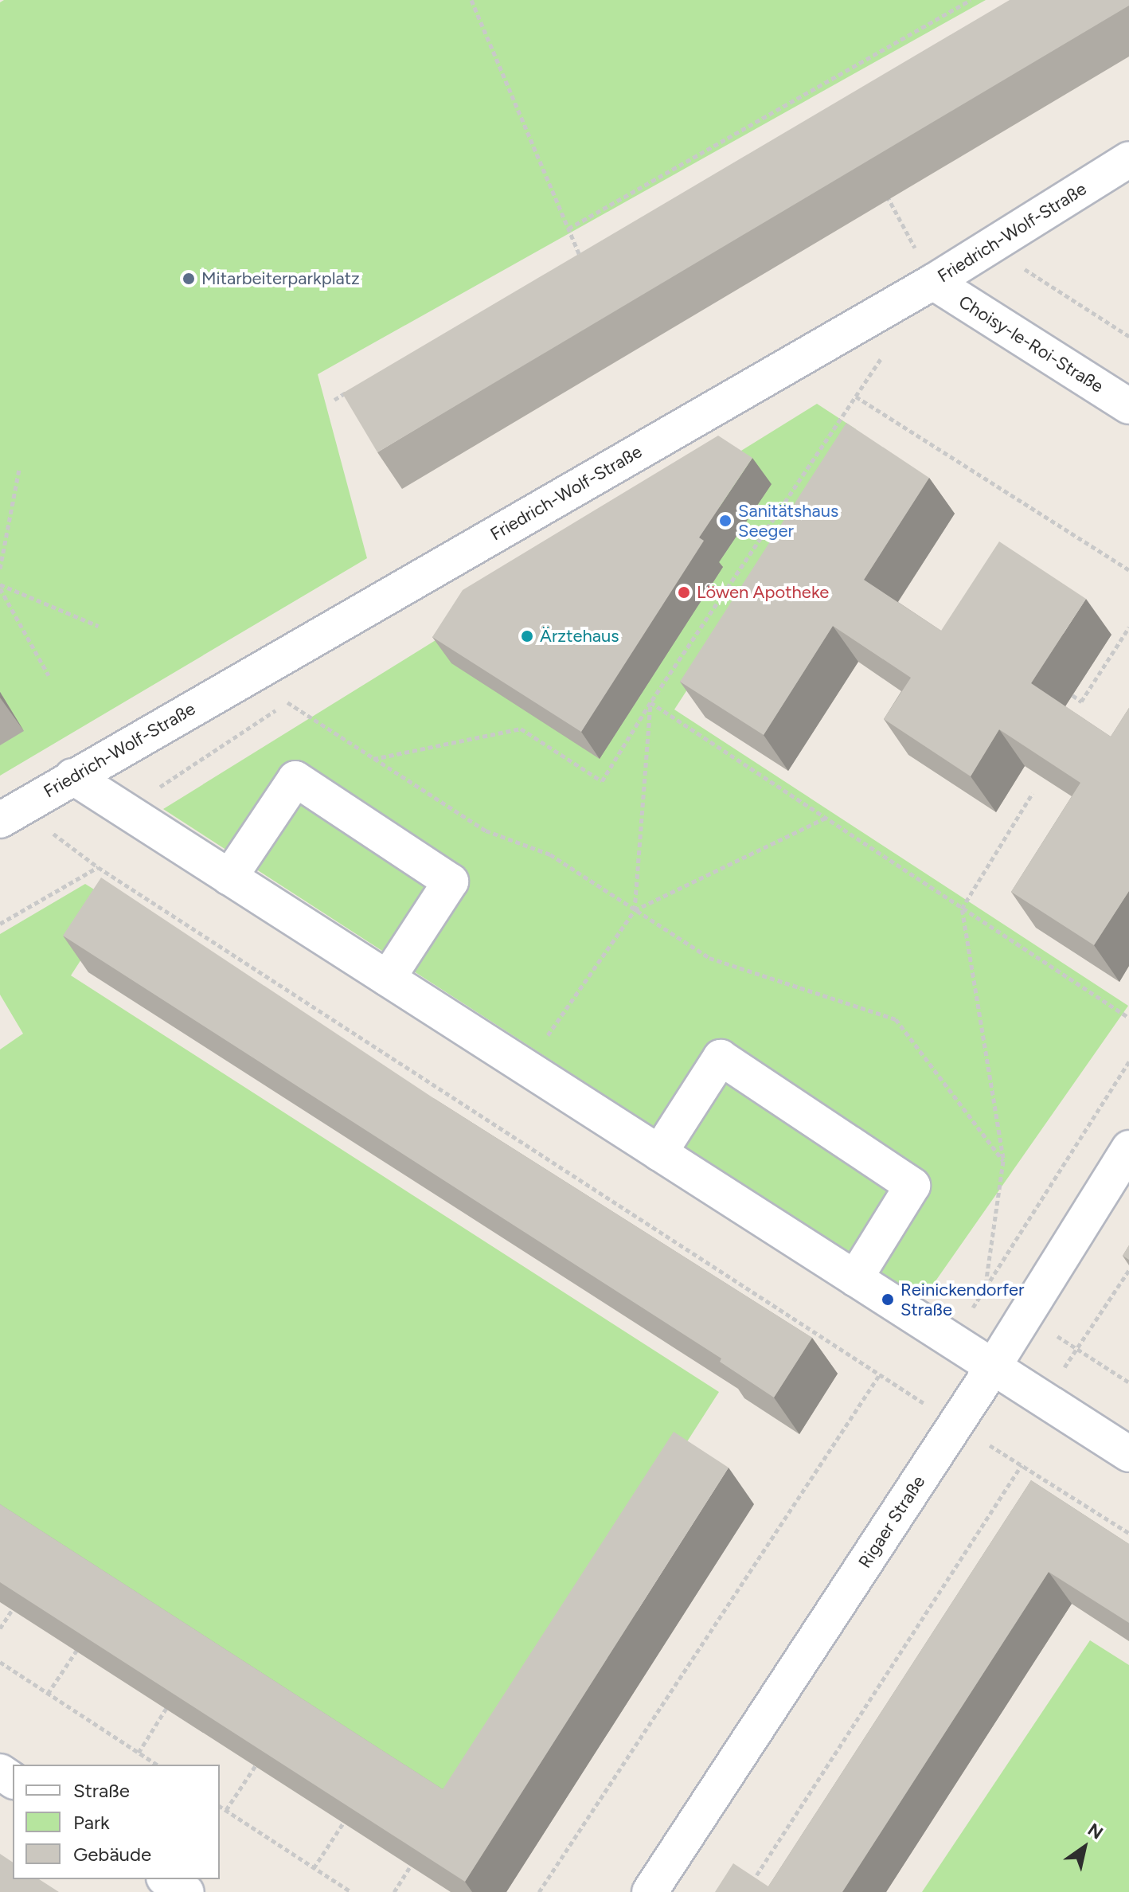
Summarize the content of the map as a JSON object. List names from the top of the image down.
{
  "streets": {
    "street": ["Friedrich-Wolf-Straße", "Choisy-le-Roi-Straße", "Rigaer Straße"]
  },
  "crossings": [
    ["Friedrich-Wolf-Straße", "Choisy-le-Roi-Straße"]
  ],
  "places": [
    "Mitarbeiterparkplatz",
    "Sanitätshaus Seeger",
    "Löwen Apotheke",
    "Ärztehaus",
    "Reinickendorfer Straße"
  ],
  "legend": ["Straße", "Park", "Gebäude"],
  "north": "top right"
}
